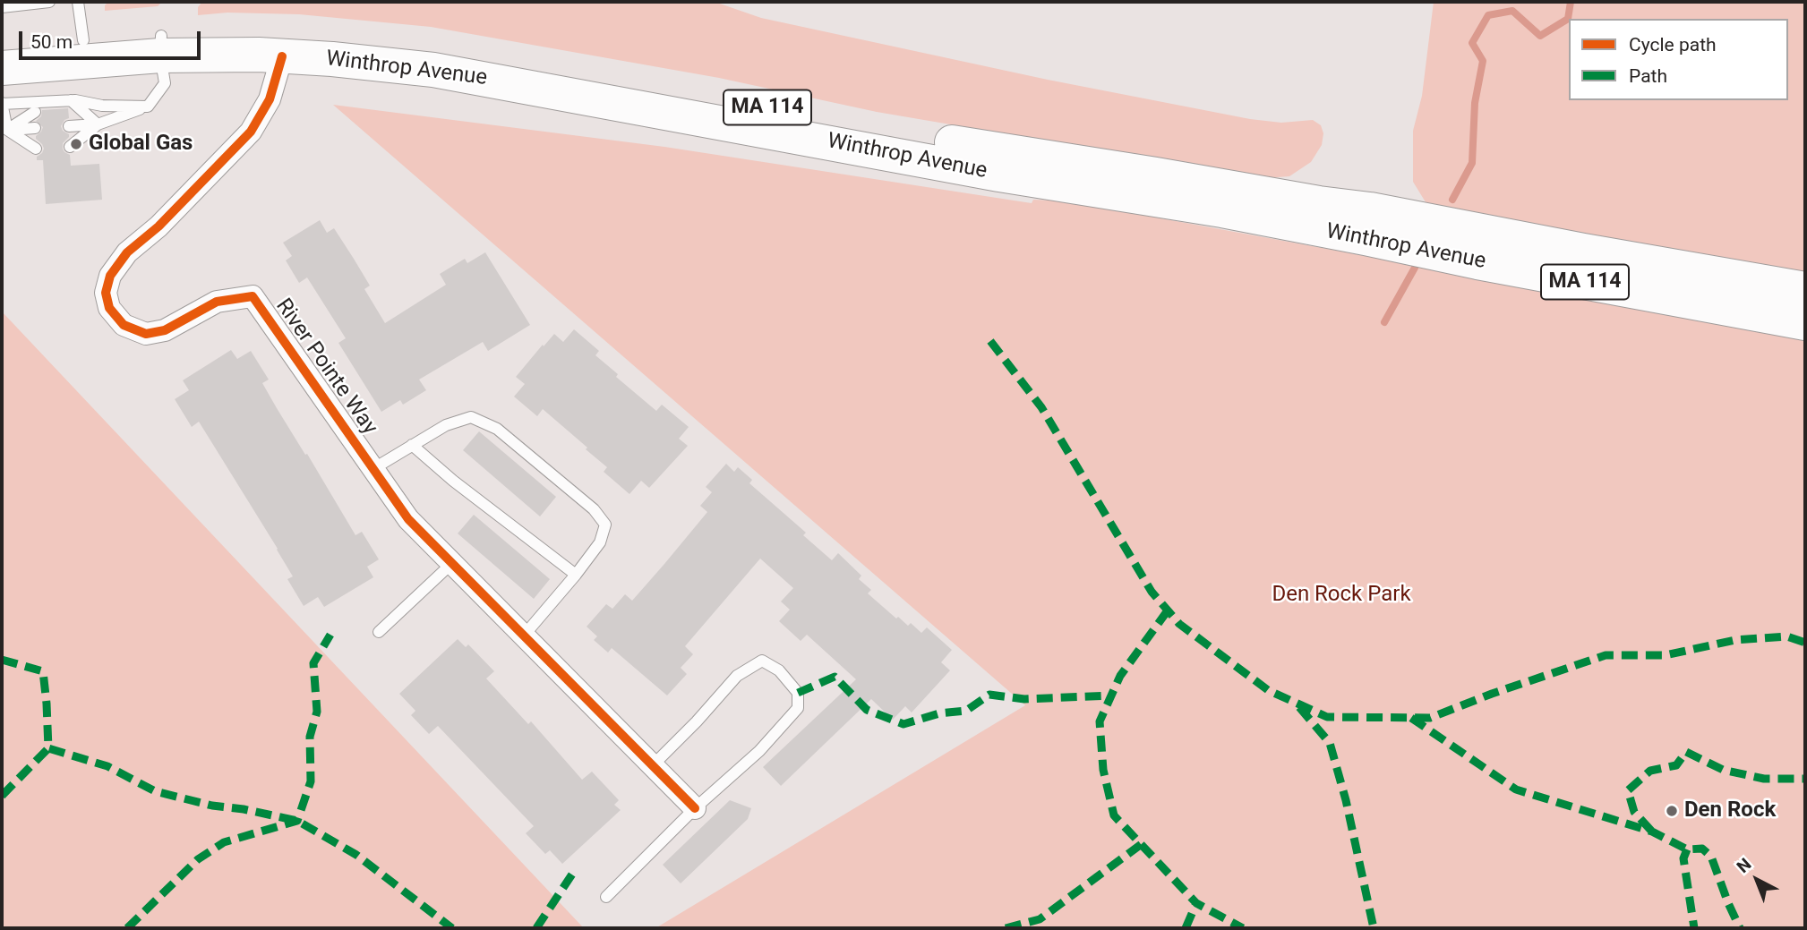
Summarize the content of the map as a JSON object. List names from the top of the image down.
{
  "streets": {
    "highway": ["Winthrop Avenue", "MA 114"],
    "street": ["River Pointe Way"]
  },
  "crossings": [
    ["Winthrop Avenue", "River Pointe Way"]
  ],
  "parks": ["Den Rock Park"],
  "places": ["Global Gas", "Den Rock"],
  "legend": ["Cycle path", "Path"],
  "scale_bar": "50 m",
  "north": "top left"
}
